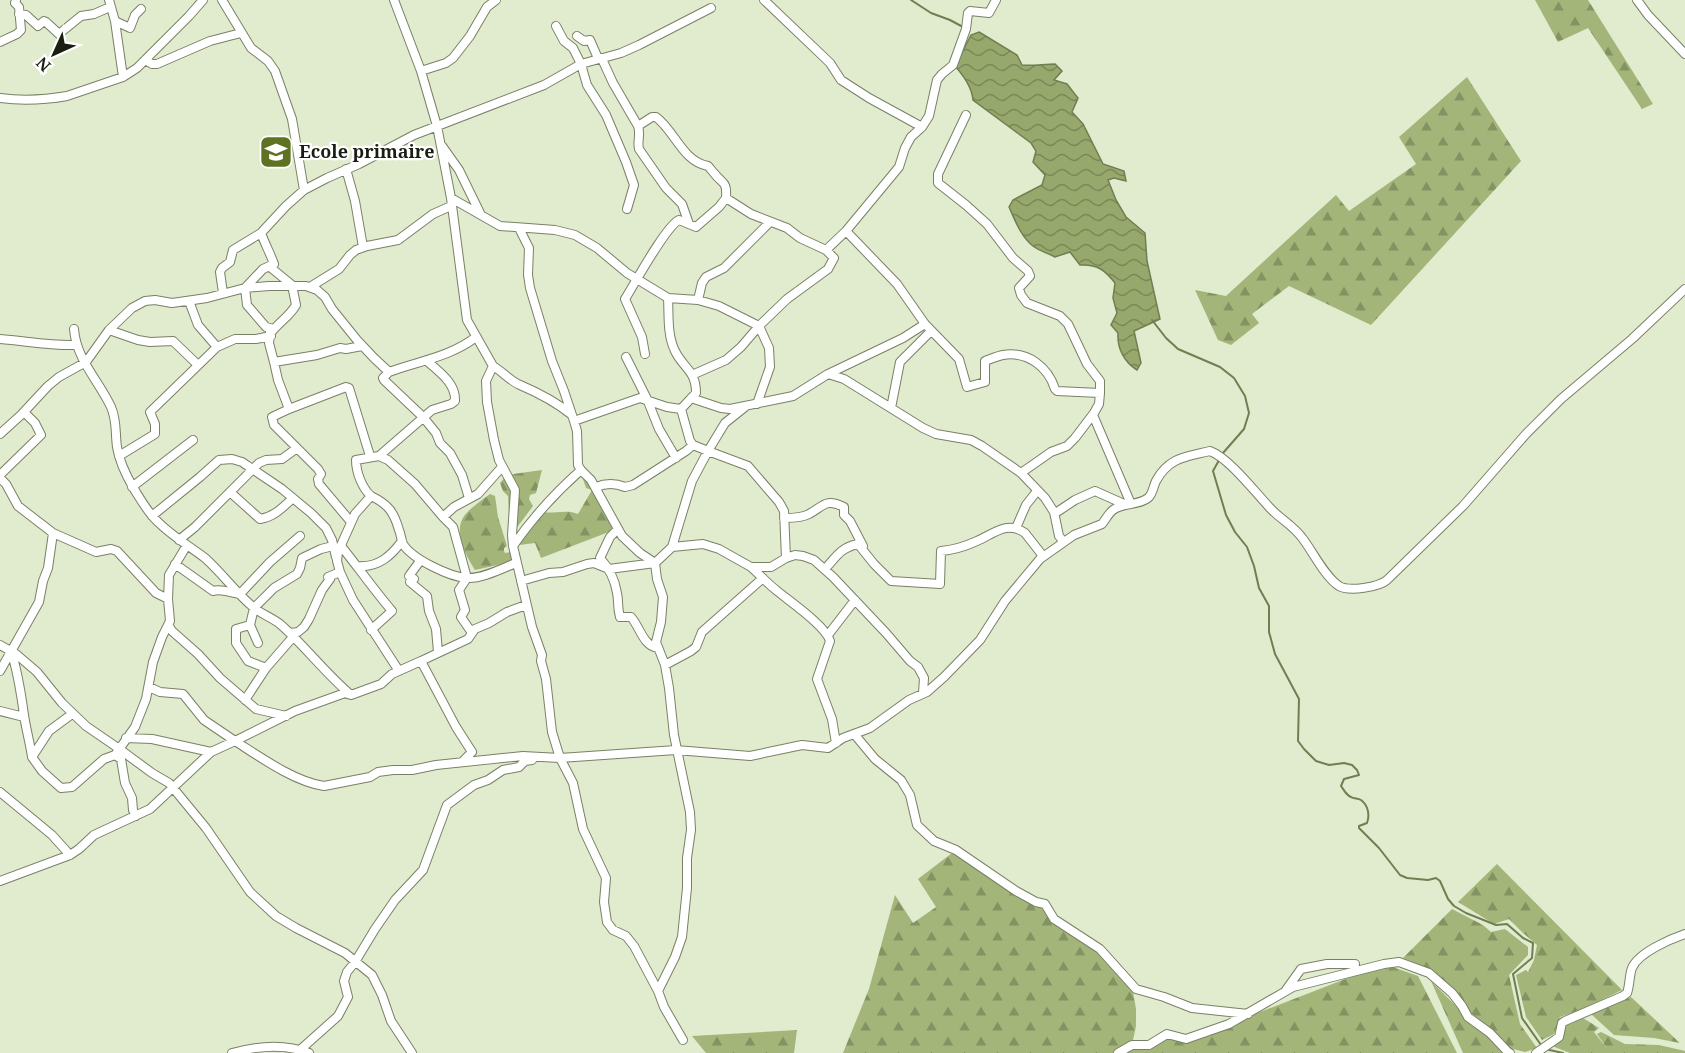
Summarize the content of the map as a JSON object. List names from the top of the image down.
{
  "places": {
    "school or university": ["Ecole primaire"]
  },
  "north": "bottom left"
}
